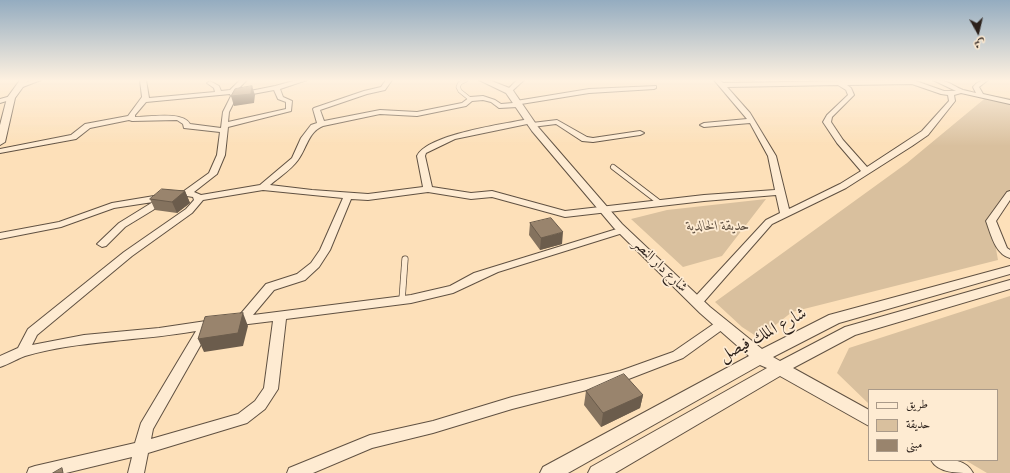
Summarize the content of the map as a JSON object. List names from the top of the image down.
{
  "streets": {
    "street": ["شارع دار النصر", "شارع الملك فيصل"]
  },
  "crossings": [
    ["شارع دار النصر", "شارع الملك فيصل"]
  ],
  "parks": ["حديقة الخالدية"],
  "legend": ["طريق", "حديقة", "مبنى"],
  "north": "bottom"
}
